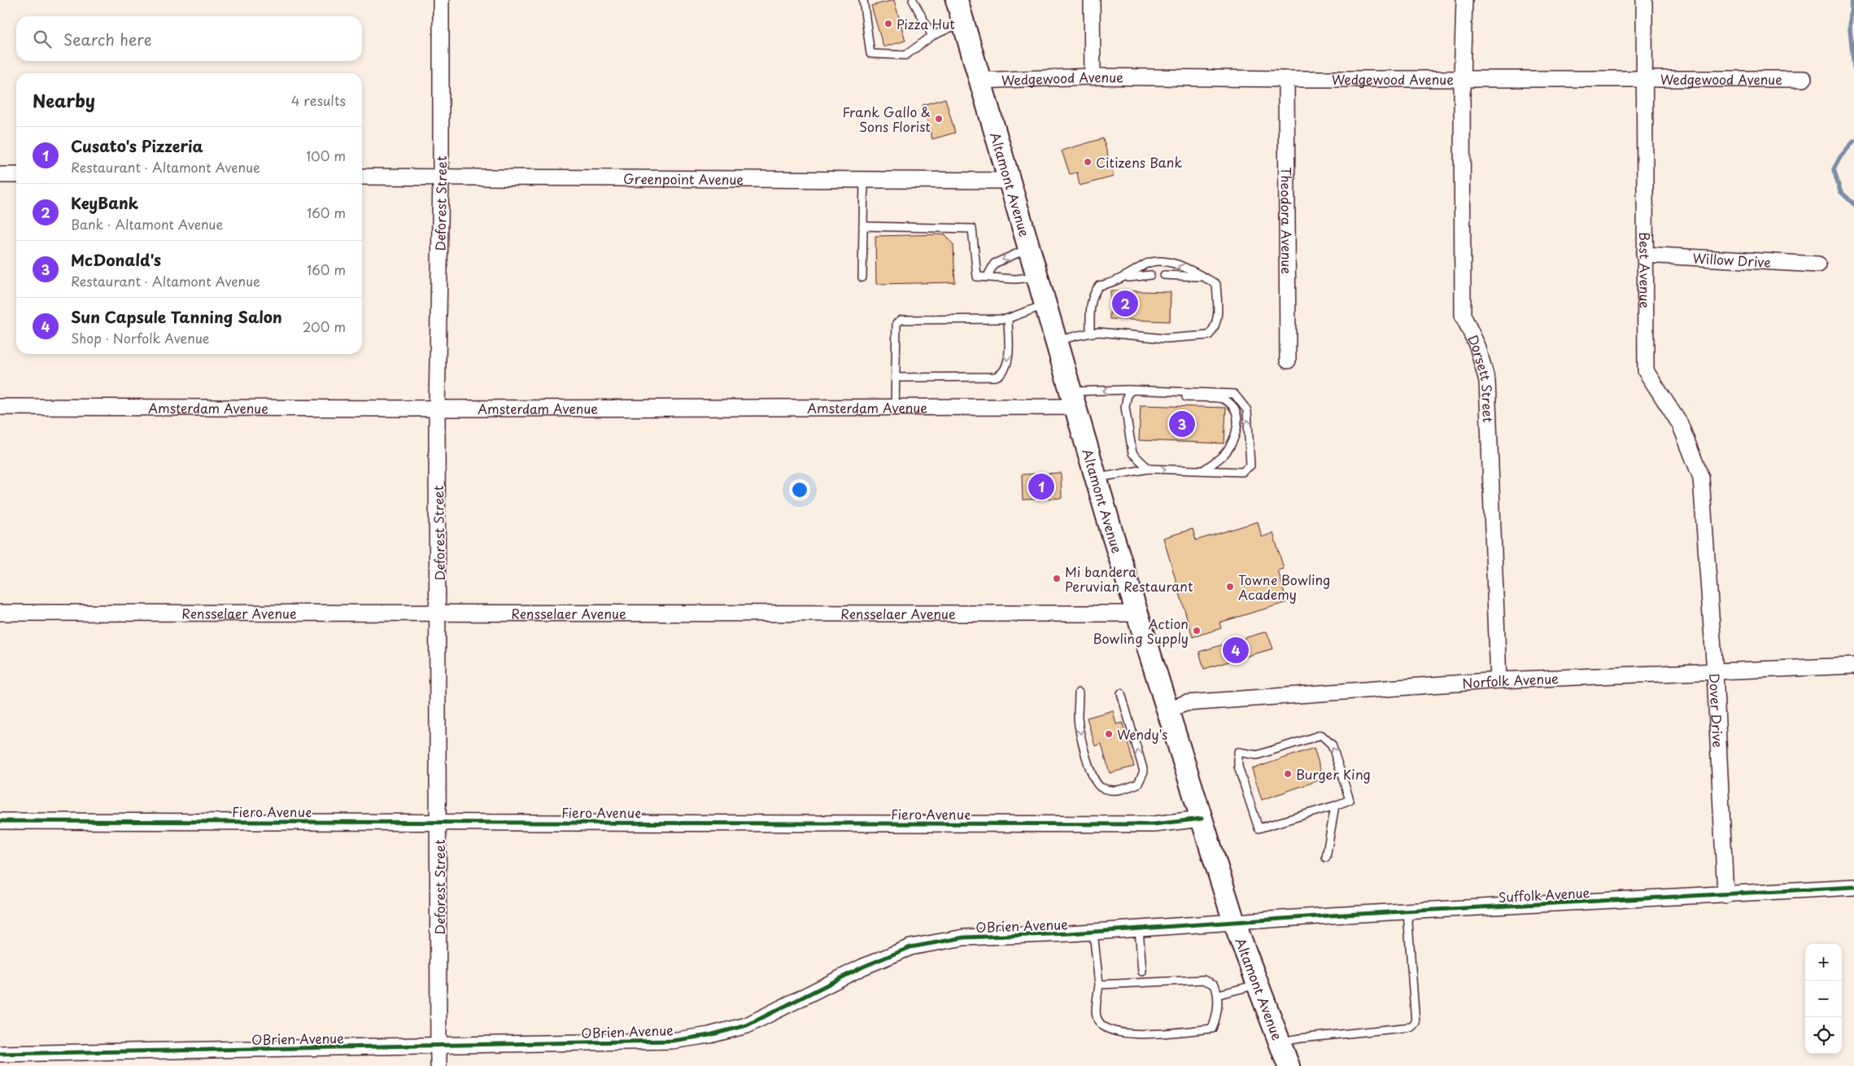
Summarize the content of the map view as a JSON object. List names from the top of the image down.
{
  "streets": {
    "main road": ["Altamont Avenue"],
    "street": [
      "Wedgewood Avenue",
      "Greenpoint Avenue",
      "Deforest Street",
      "Theodora Avenue",
      "Willow Drive",
      "Best Avenue",
      "Dorsett Street",
      "Amsterdam Avenue",
      "Rensselaer Avenue",
      "Norfolk Avenue",
      "Dover Drive",
      "Fiero Avenue",
      "Suffolk Avenue",
      "OBrien Avenue"
    ]
  },
  "crossings": [
    ["Wedgewood Avenue", "Altamont Avenue"],
    ["Wedgewood Avenue", "Theodora Avenue"],
    ["Wedgewood Avenue", "Best Avenue"],
    ["Wedgewood Avenue", "Dorsett Street"],
    ["Greenpoint Avenue", "Altamont Avenue"],
    ["Greenpoint Avenue", "Deforest Street"],
    ["Altamont Avenue", "Amsterdam Avenue"],
    ["Altamont Avenue", "Rensselaer Avenue"],
    ["Altamont Avenue", "Norfolk Avenue"],
    ["Altamont Avenue", "Fiero Avenue"],
    ["Altamont Avenue", "Suffolk Avenue"],
    ["Altamont Avenue", "OBrien Avenue"],
    ["Deforest Street", "Amsterdam Avenue"],
    ["Deforest Street", "Rensselaer Avenue"],
    ["Deforest Street", "Fiero Avenue"],
    ["Deforest Street", "OBrien Avenue"],
    ["Willow Drive", "Best Avenue"],
    ["Best Avenue", "Dover Drive"],
    ["Dorsett Street", "Norfolk Avenue"],
    ["Norfolk Avenue", "Dover Drive"],
    ["Dover Drive", "Suffolk Avenue"],
    ["Suffolk Avenue", "OBrien Avenue"]
  ],
  "places": [
    "Pizza Hut",
    "Frank Gallo & Sons Florist",
    "Citizens Bank",
    "Mi bandera Peruvian Restaurant",
    "Towne Bowling Academy",
    "Action Bowling Supply",
    "Wendy's",
    "Burger King"
  ],
  "page": {
    "search": "Search here",
    "heading": ["Nearby", "4 results"],
    "list": [
      {
        "mark": "1",
        "name": "Cusato's Pizzeria",
        "note": "Restaurant · Altamont Avenue",
        "value": "100 m"
      },
      {
        "mark": "2",
        "name": "KeyBank",
        "note": "Bank · Altamont Avenue",
        "value": "160 m"
      },
      {
        "mark": "3",
        "name": "McDonald's",
        "note": "Restaurant · Altamont Avenue",
        "value": "160 m"
      },
      {
        "mark": "4",
        "name": "Sun Capsule Tanning Salon",
        "note": "Shop · Norfolk Avenue",
        "value": "200 m"
      }
    ],
    "pins": [
      "2",
      "3",
      "1",
      "4"
    ],
    "map_buttons": ["+", "−"]
  }
}
